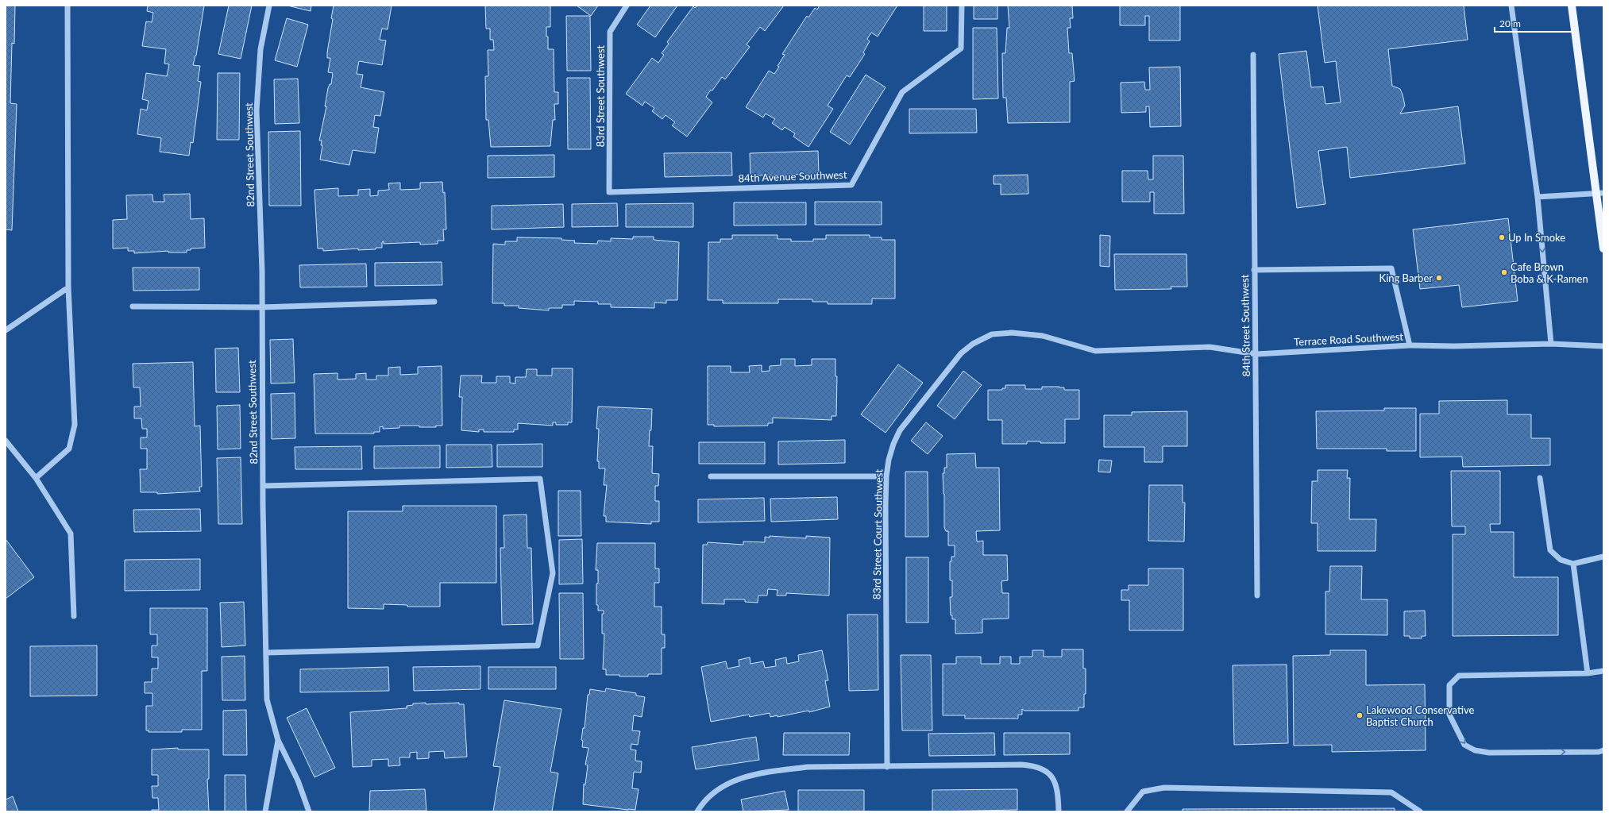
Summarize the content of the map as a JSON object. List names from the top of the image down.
{
  "streets": {
    "street": [
      "83rd Street Southwest",
      "82nd Street Southwest",
      "84th Avenue Southwest",
      "84th Street Southwest",
      "Terrace Road Southwest",
      "83rd Street Court Southwest"
    ]
  },
  "crossings": [
    ["83rd Street Southwest", "84th Avenue Southwest"],
    ["84th Street Southwest", "Terrace Road Southwest"],
    ["Terrace Road Southwest", "83rd Street Court Southwest"]
  ],
  "places": [
    "Up In Smoke",
    "Cafe Brown Boba & K-Ramen",
    "King Barber",
    "Lakewood Conservative Baptist Church"
  ],
  "scale_bar": "20 m"
}
